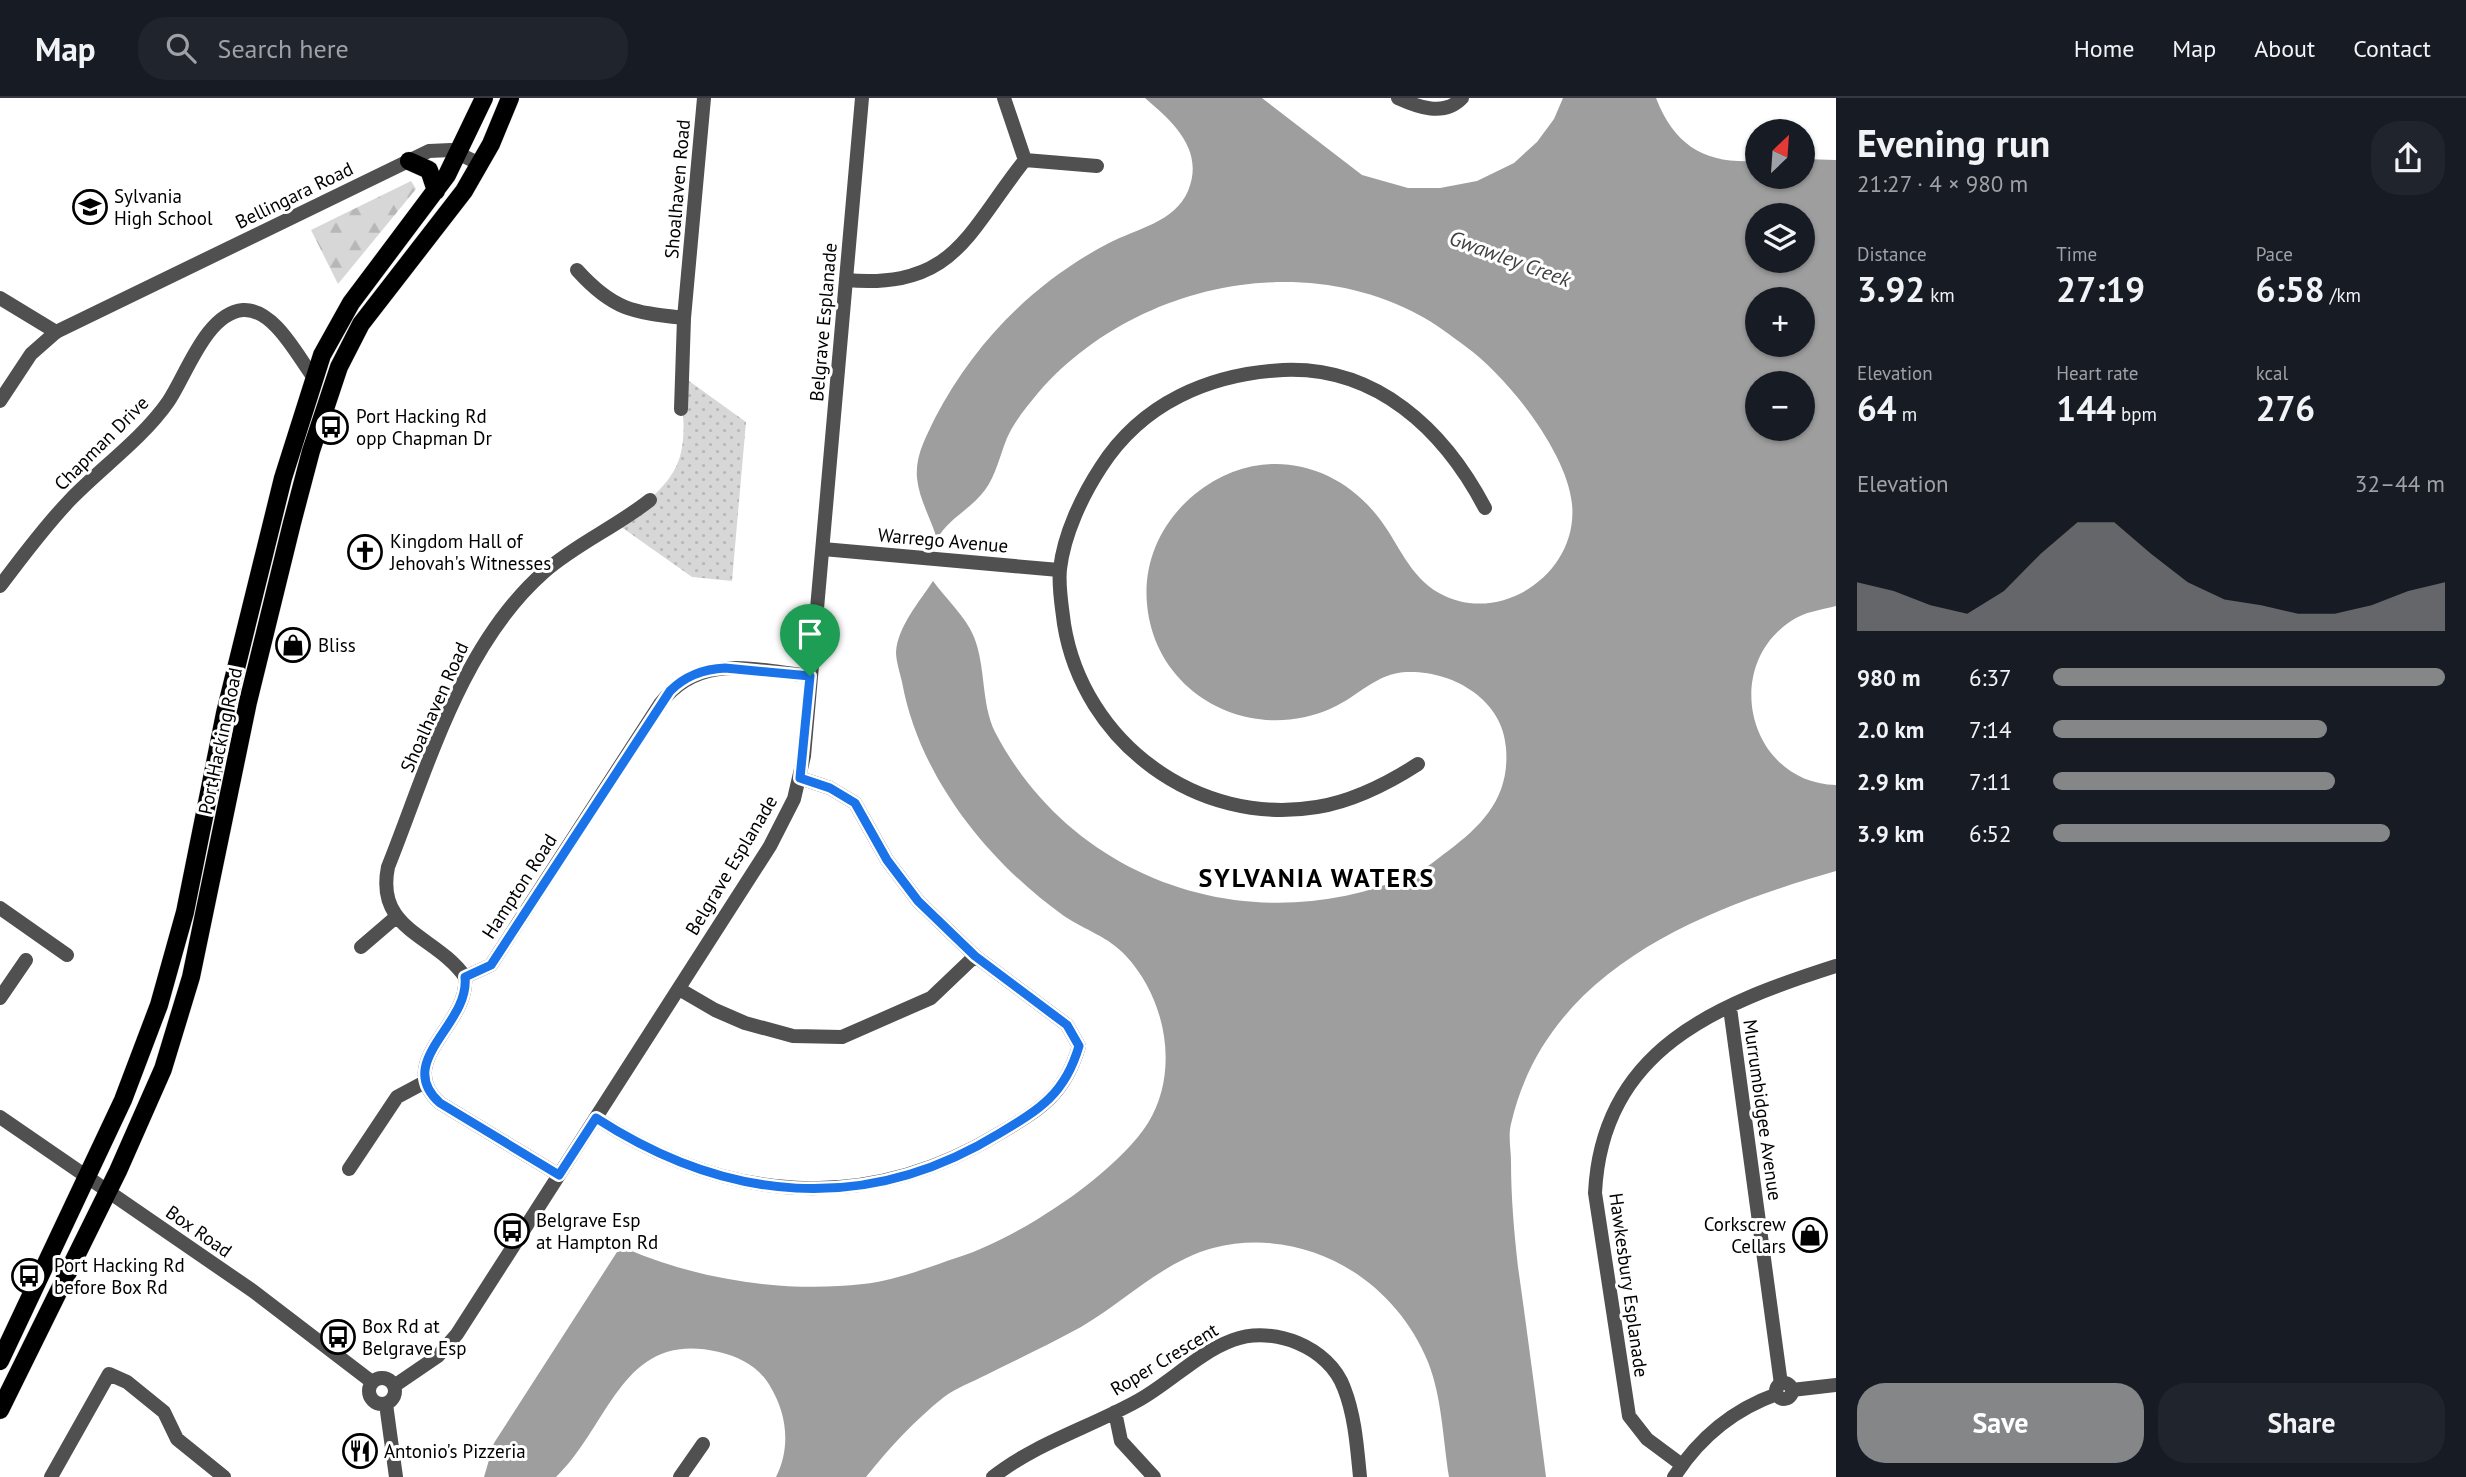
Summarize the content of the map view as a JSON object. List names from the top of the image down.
{
  "streets": {
    "main road": ["Port Hacking Road"],
    "street": [
      "Shoalhaven Road",
      "Bellingara Road",
      "Belgrave Esplanade",
      "Chapman Drive",
      "Warrego Avenue",
      "Hampton Road",
      "Murrumbidgee Avenue",
      "Box Road",
      "Hawkesbury Esplanade",
      "Roper Crescent"
    ]
  },
  "crossings": [
    ["Bellingara Road", "Port Hacking Road"],
    ["Belgrave Esplanade", "Warrego Avenue"],
    ["Belgrave Esplanade", "Hampton Road"],
    ["Belgrave Esplanade", "Box Road"],
    ["Chapman Drive", "Port Hacking Road"],
    ["Port Hacking Road", "Box Road"],
    ["Murrumbidgee Avenue", "Hawkesbury Esplanade"]
  ],
  "districts": ["SYLVANIA WATERS"],
  "water": ["Gwawley Creek"],
  "places": {
    "school or university": ["Sylvania High School"],
    "bus stop": [
      "Port Hacking Rd opp Chapman Dr",
      "Belgrave Esp at Hampton Rd",
      "Port Hacking Rd before Box Rd",
      "Box Rd at Belgrave Esp"
    ],
    "church": ["Kingdom Hall of Jehovah's Witnesses"],
    "shop": ["Bliss", "Corkscrew Cellars"],
    "restaurant": ["Antonio's Pizzeria"]
  },
  "north": "top right",
  "page": {
    "header": "Map",
    "search": "Search here",
    "nav": [
      "Home",
      "Map",
      "About",
      "Contact"
    ],
    "heading": ["Evening run", "21:27 · 4 × 980 m"],
    "map_buttons": ["+", "−"],
    "stats": [
      ["Distance", "3.92 km"],
      ["Time", "27:19"],
      ["Pace", "6:58 /km"],
      ["Elevation", "64 m"],
      ["Heart rate", "144 bpm"],
      ["kcal", "276"]
    ],
    "chart": ["Elevation", "32–44 m"],
    "list": [
      {
        "name": "980 m",
        "note": "6:37"
      },
      {
        "name": "2.0 km",
        "note": "7:14"
      },
      {
        "name": "2.9 km",
        "note": "7:11"
      },
      {
        "name": "3.9 km",
        "note": "6:52"
      }
    ],
    "buttons": ["Save", "Share"]
  }
}
